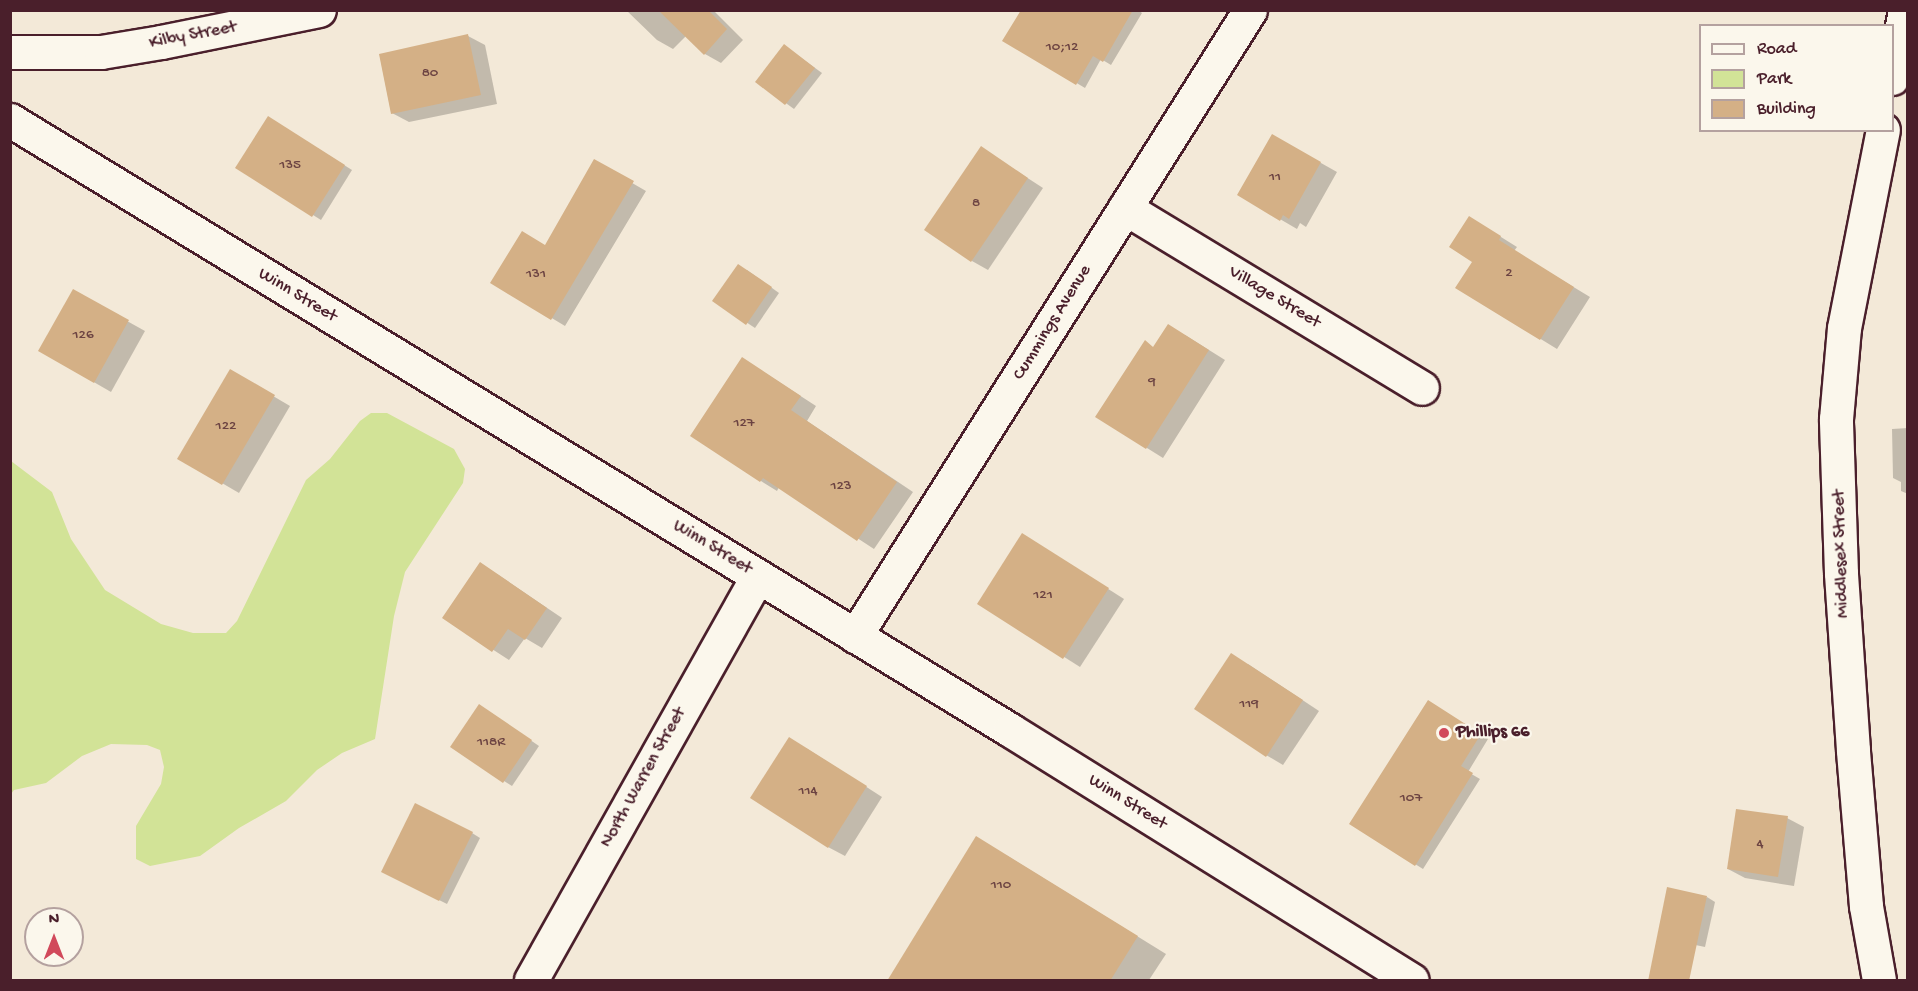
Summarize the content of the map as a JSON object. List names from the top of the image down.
{
  "streets": {
    "street": [
      "Kilby Street",
      "Winn Street",
      "Village Street",
      "Cummings Avenue",
      "Middlesex Street",
      "North Warren Street"
    ]
  },
  "crossings": [
    ["Winn Street", "Cummings Avenue"],
    ["Winn Street", "North Warren Street"],
    ["Village Street", "Cummings Avenue"]
  ],
  "places": ["Phillips 66"],
  "house_numbers": [
    "10;12",
    "80",
    "135",
    "11",
    "8",
    "2",
    "131",
    "126",
    "9",
    "127",
    "122",
    "123",
    "121",
    "119",
    "118R",
    "114",
    "107",
    "4",
    "110"
  ],
  "legend": ["Road", "Park", "Building"],
  "north": "top"
}
